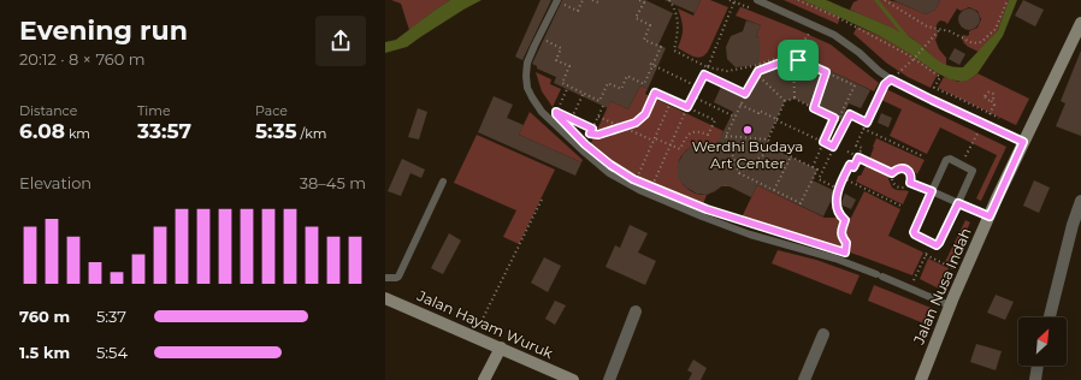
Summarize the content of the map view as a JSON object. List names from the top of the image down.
{
  "streets": {
    "street": ["Jalan Nusa Indah", "Jalan Hayam Wuruk"]
  },
  "places": ["Werdhi Budaya Art Center"],
  "north": "top right",
  "page": {
    "heading": ["Evening run", "20:12 · 8 × 760 m"],
    "stats": [
      ["Distance", "6.08 km"],
      ["Time", "33:57"],
      ["Pace", "5:35 /km"]
    ],
    "chart": ["Elevation", "38–45 m"],
    "list": [
      {
        "name": "760 m",
        "note": "5:37"
      },
      {
        "name": "1.5 km",
        "note": "5:54"
      }
    ]
  }
}
